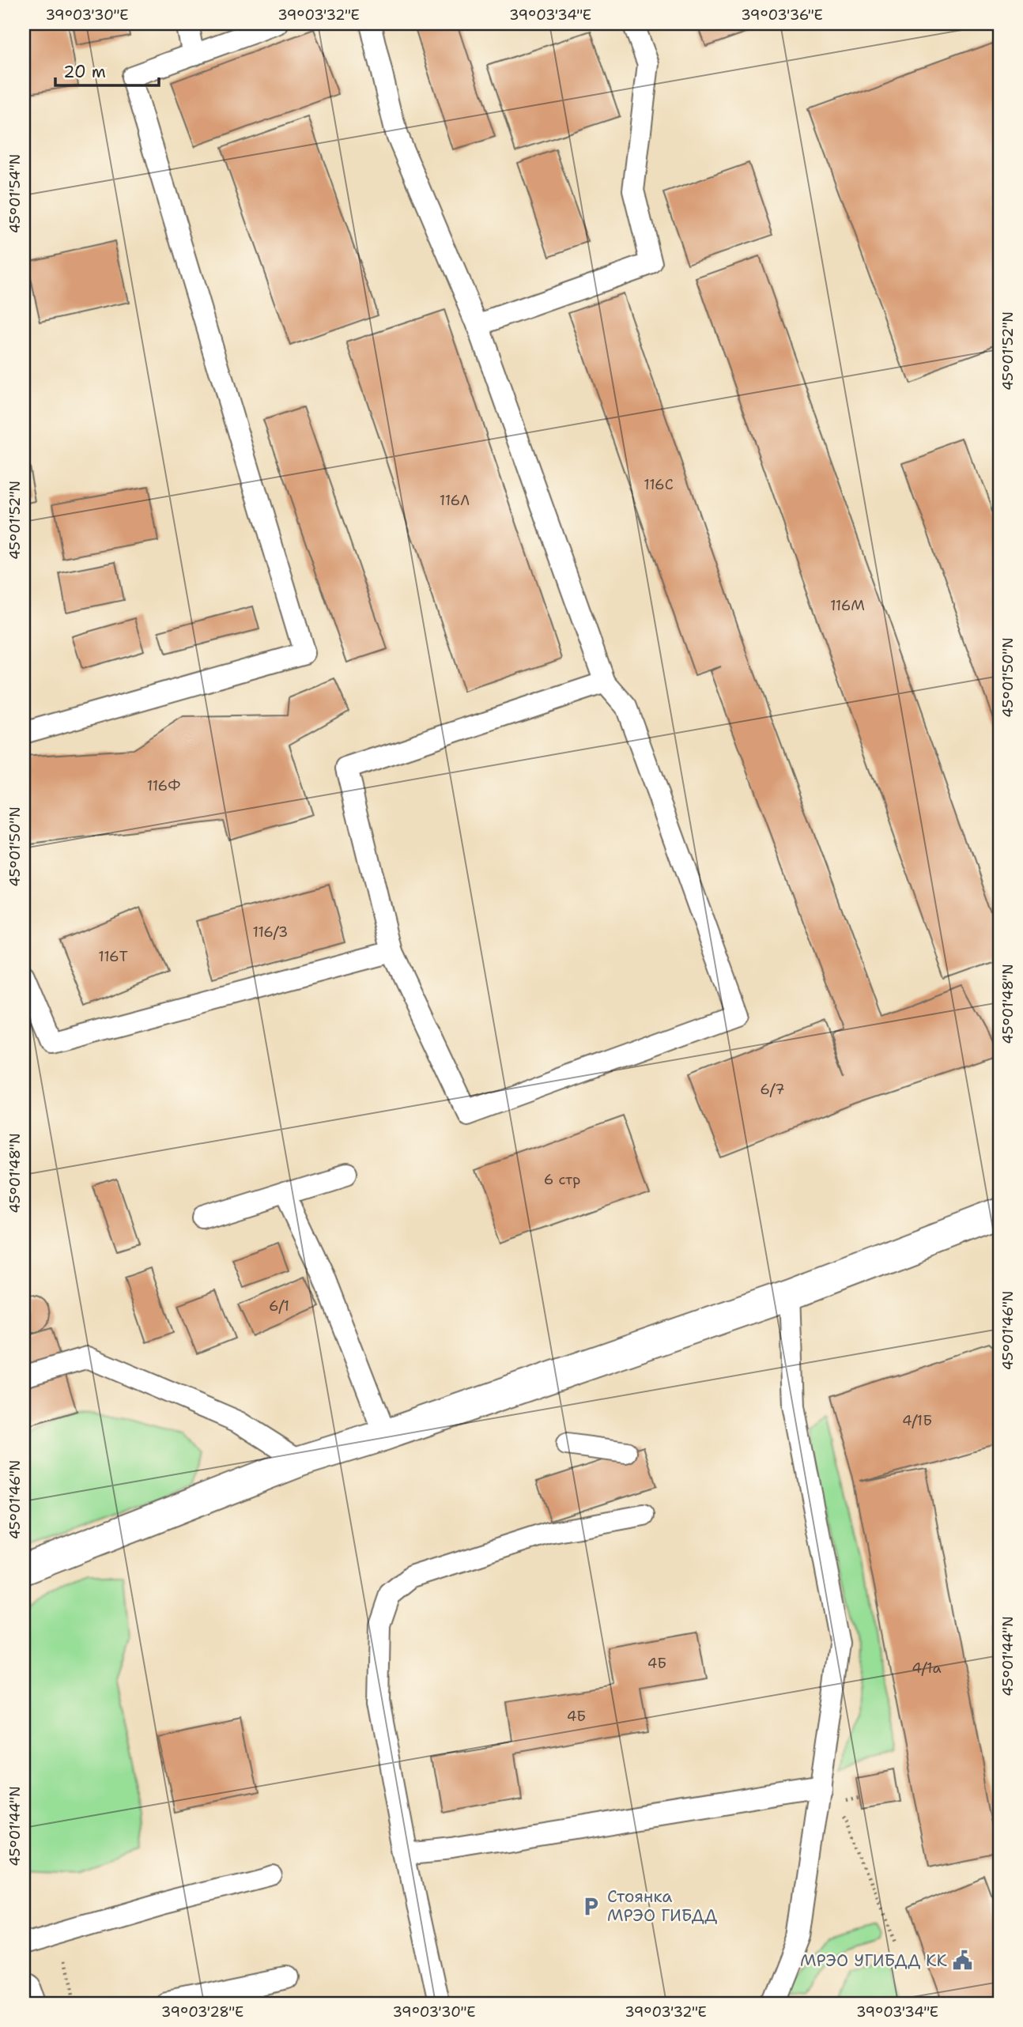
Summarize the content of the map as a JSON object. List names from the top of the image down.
{
  "places": {
    "parking": ["Стоянка МРЭО ГИБДД"],
    "public building": ["МРЭО УГИБДД КК"]
  },
  "house_numbers": [
    "116С",
    "116Л",
    "116М",
    "116Ф",
    "116/3",
    "116Т",
    "6/7",
    "6 стр",
    "6/1",
    "4/1Б",
    "4Б",
    "4/1а",
    "4Б"
  ],
  "scale_bar": "20 m",
  "coordinates": [
    "39°03'30\"E",
    "39°03'32\"E",
    "39°03'34\"E",
    "39°03'36\"E",
    "45°01'54\"N",
    "45°01'52\"N",
    "45°01'50\"N",
    "45°01'48\"N",
    "45°01'46\"N",
    "45°01'44\"N",
    "39°03'28\"E"
  ]
}
